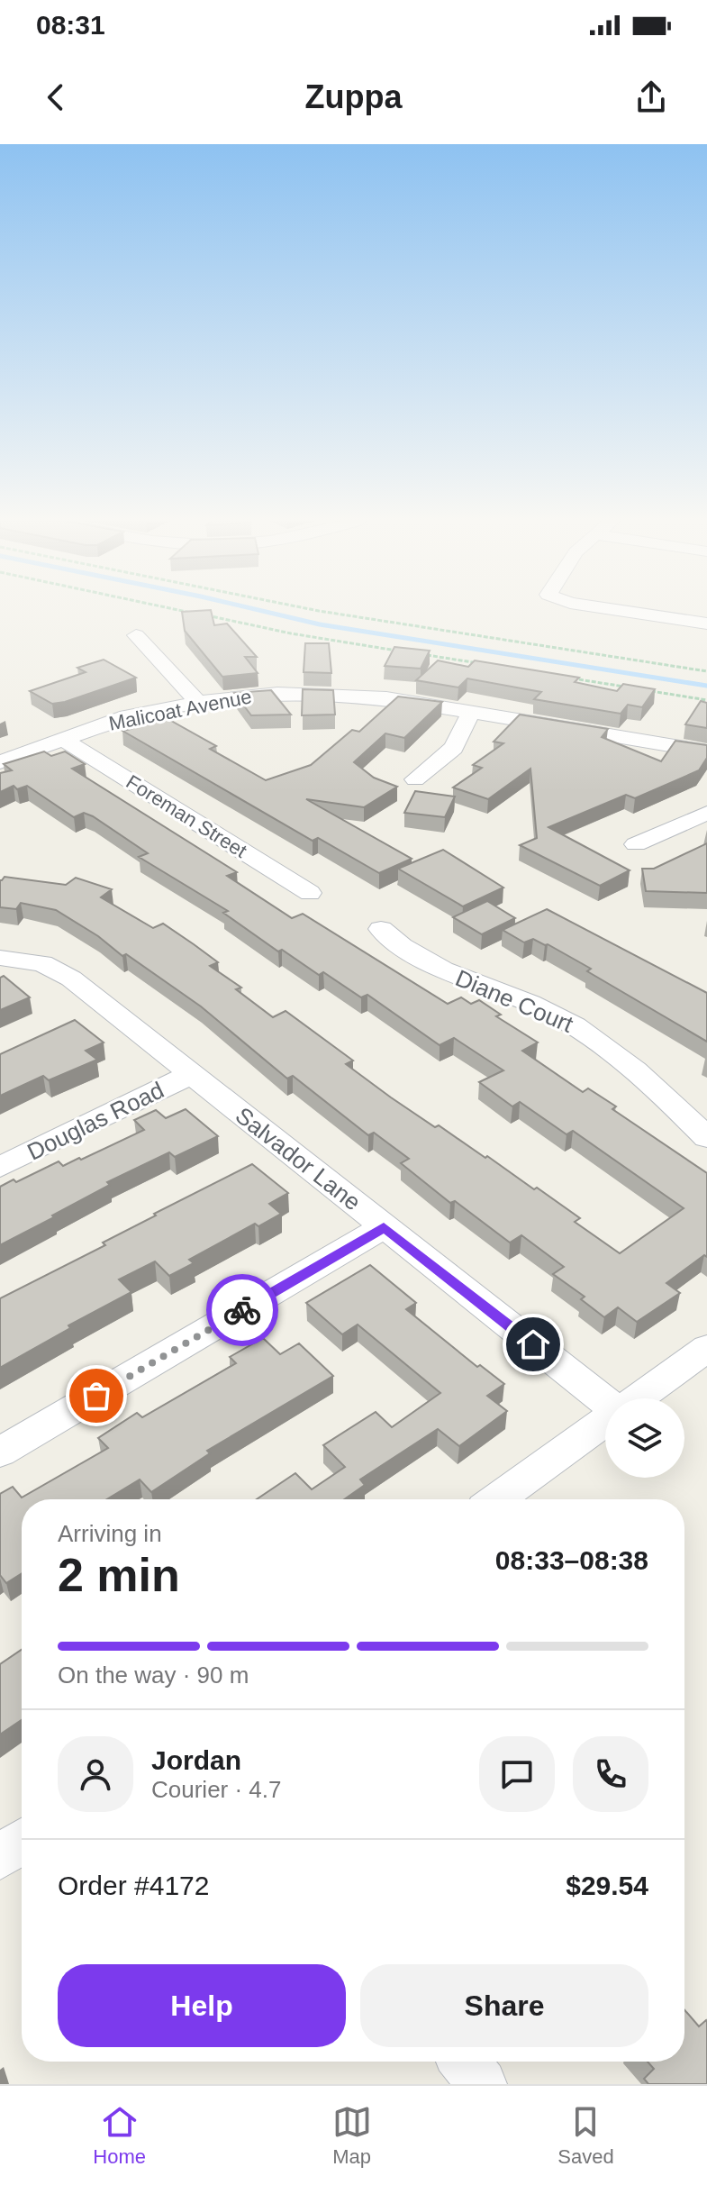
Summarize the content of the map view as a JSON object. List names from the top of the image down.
{
  "streets": {
    "street": [
      "Malicoat Avenue",
      "Foreman Street",
      "Diane Court",
      "Douglas Road",
      "Salvador Lane"
    ]
  },
  "crossings": [
    ["Malicoat Avenue", "Foreman Street"],
    ["Douglas Road", "Salvador Lane"]
  ],
  "page": {
    "status": "08:31",
    "header": "Zuppa",
    "heading": ["2 min", "Arriving in", "08:33–08:38"],
    "panel": [
      "Jordan",
      "Courier · 4.7",
      "Order #4172",
      "$29.54"
    ],
    "bar": "On the way · 90 m",
    "buttons": ["Help", "Share"],
    "tabs": ["Home", "Map", "Saved"]
  }
}
